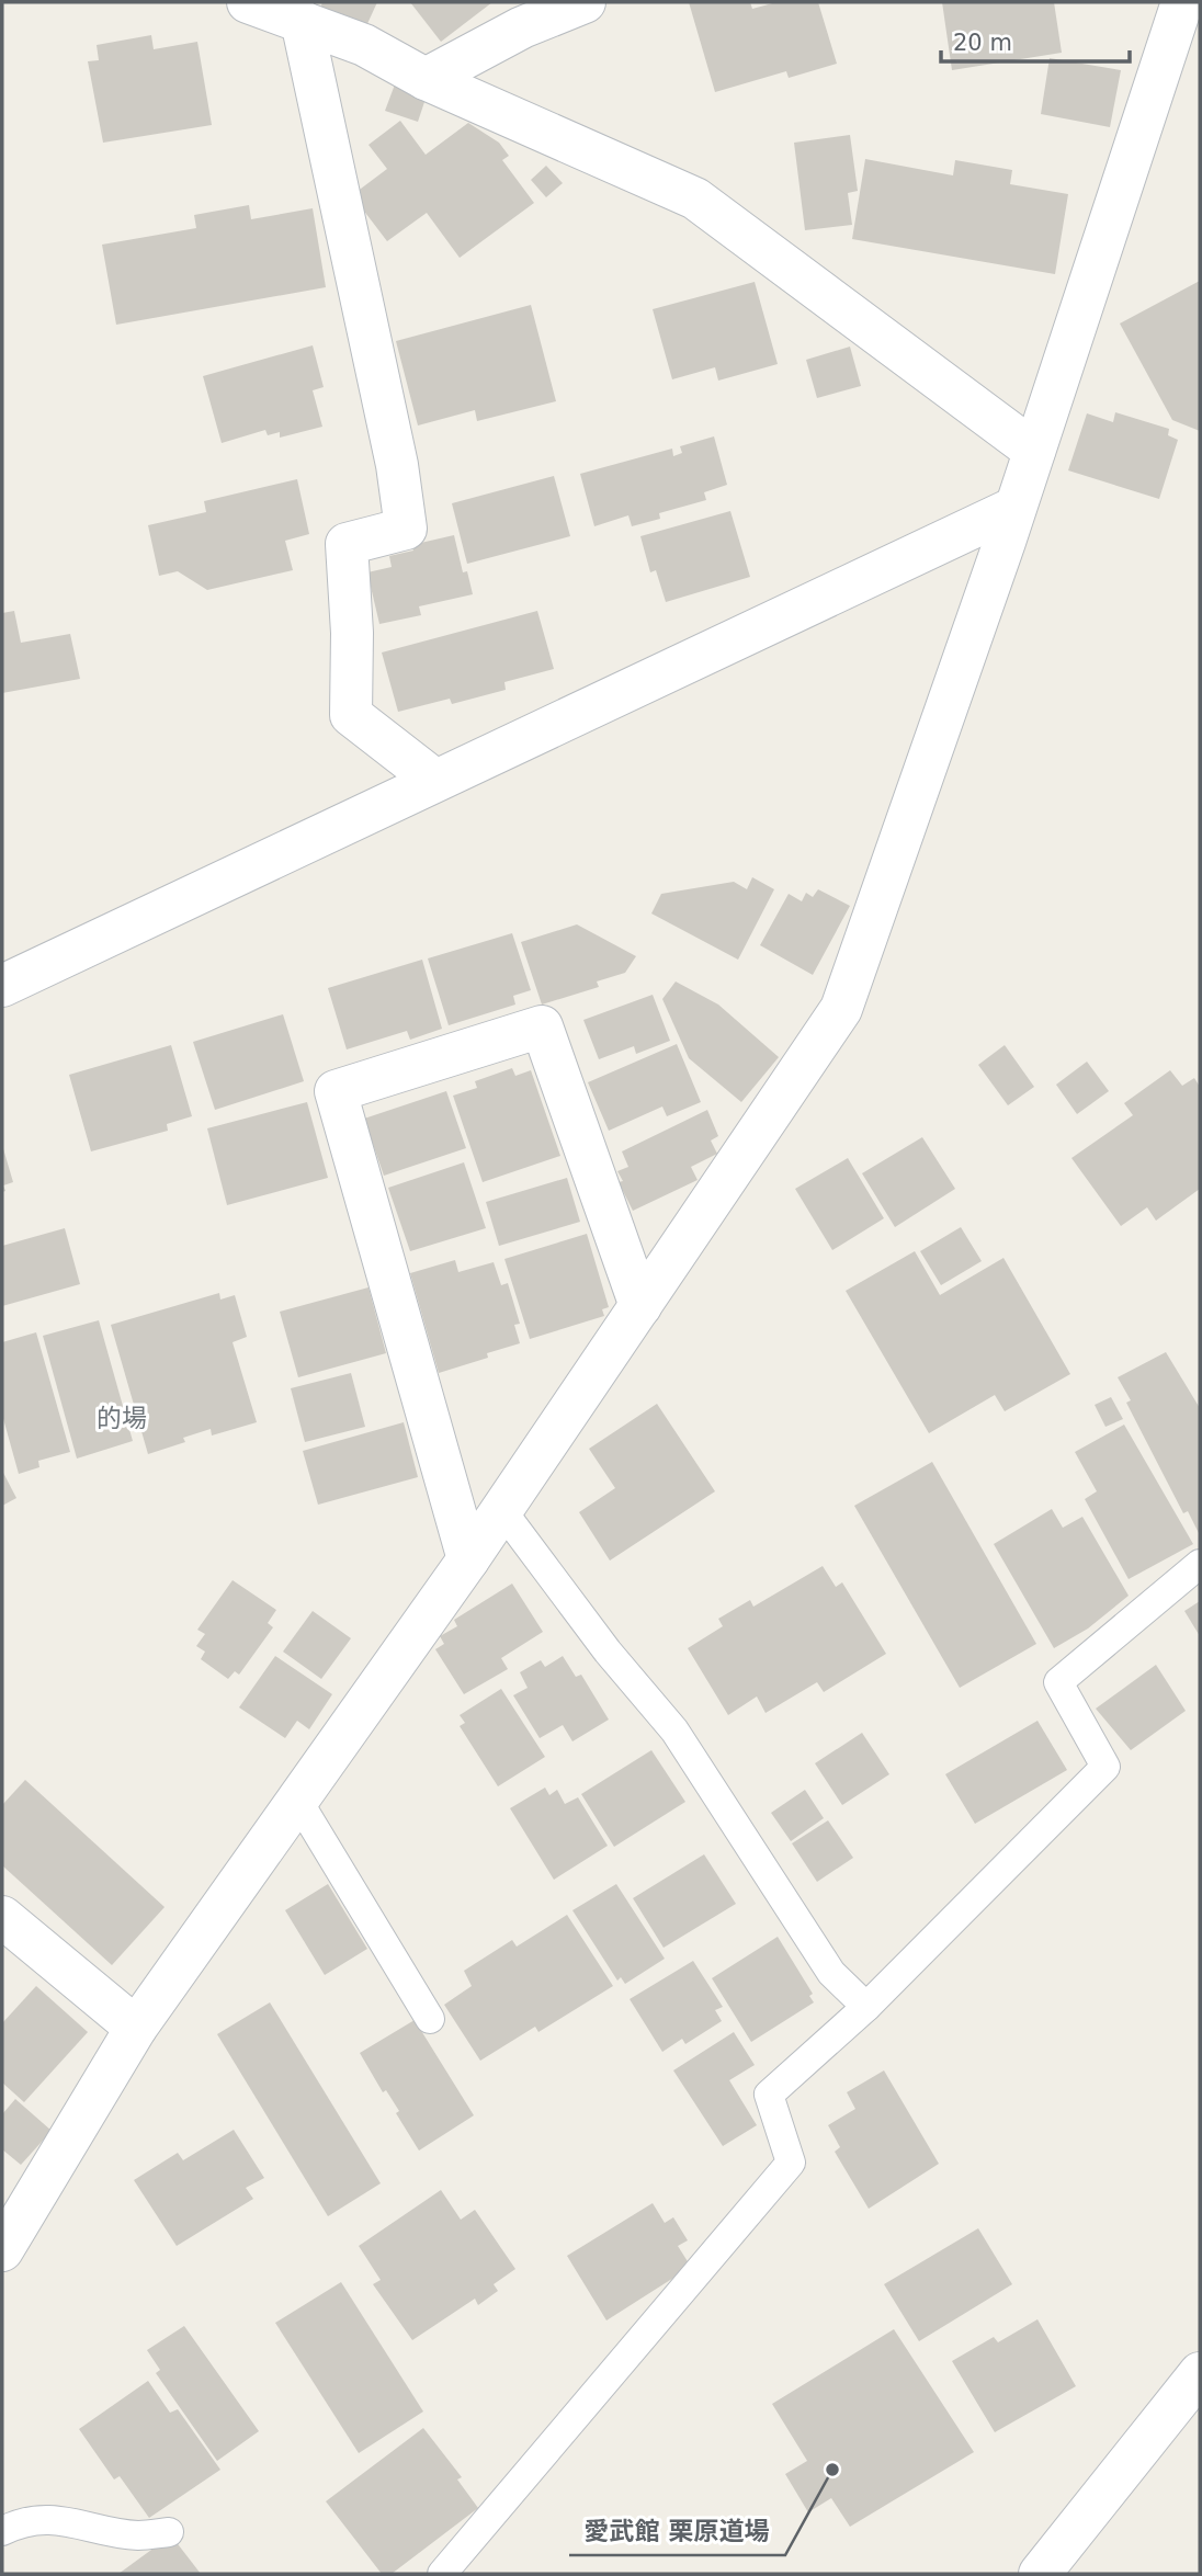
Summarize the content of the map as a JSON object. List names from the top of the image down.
{
  "districts": ["的場"],
  "places": ["愛武館 栗原道場"],
  "scale_bar": "20 m"
}
